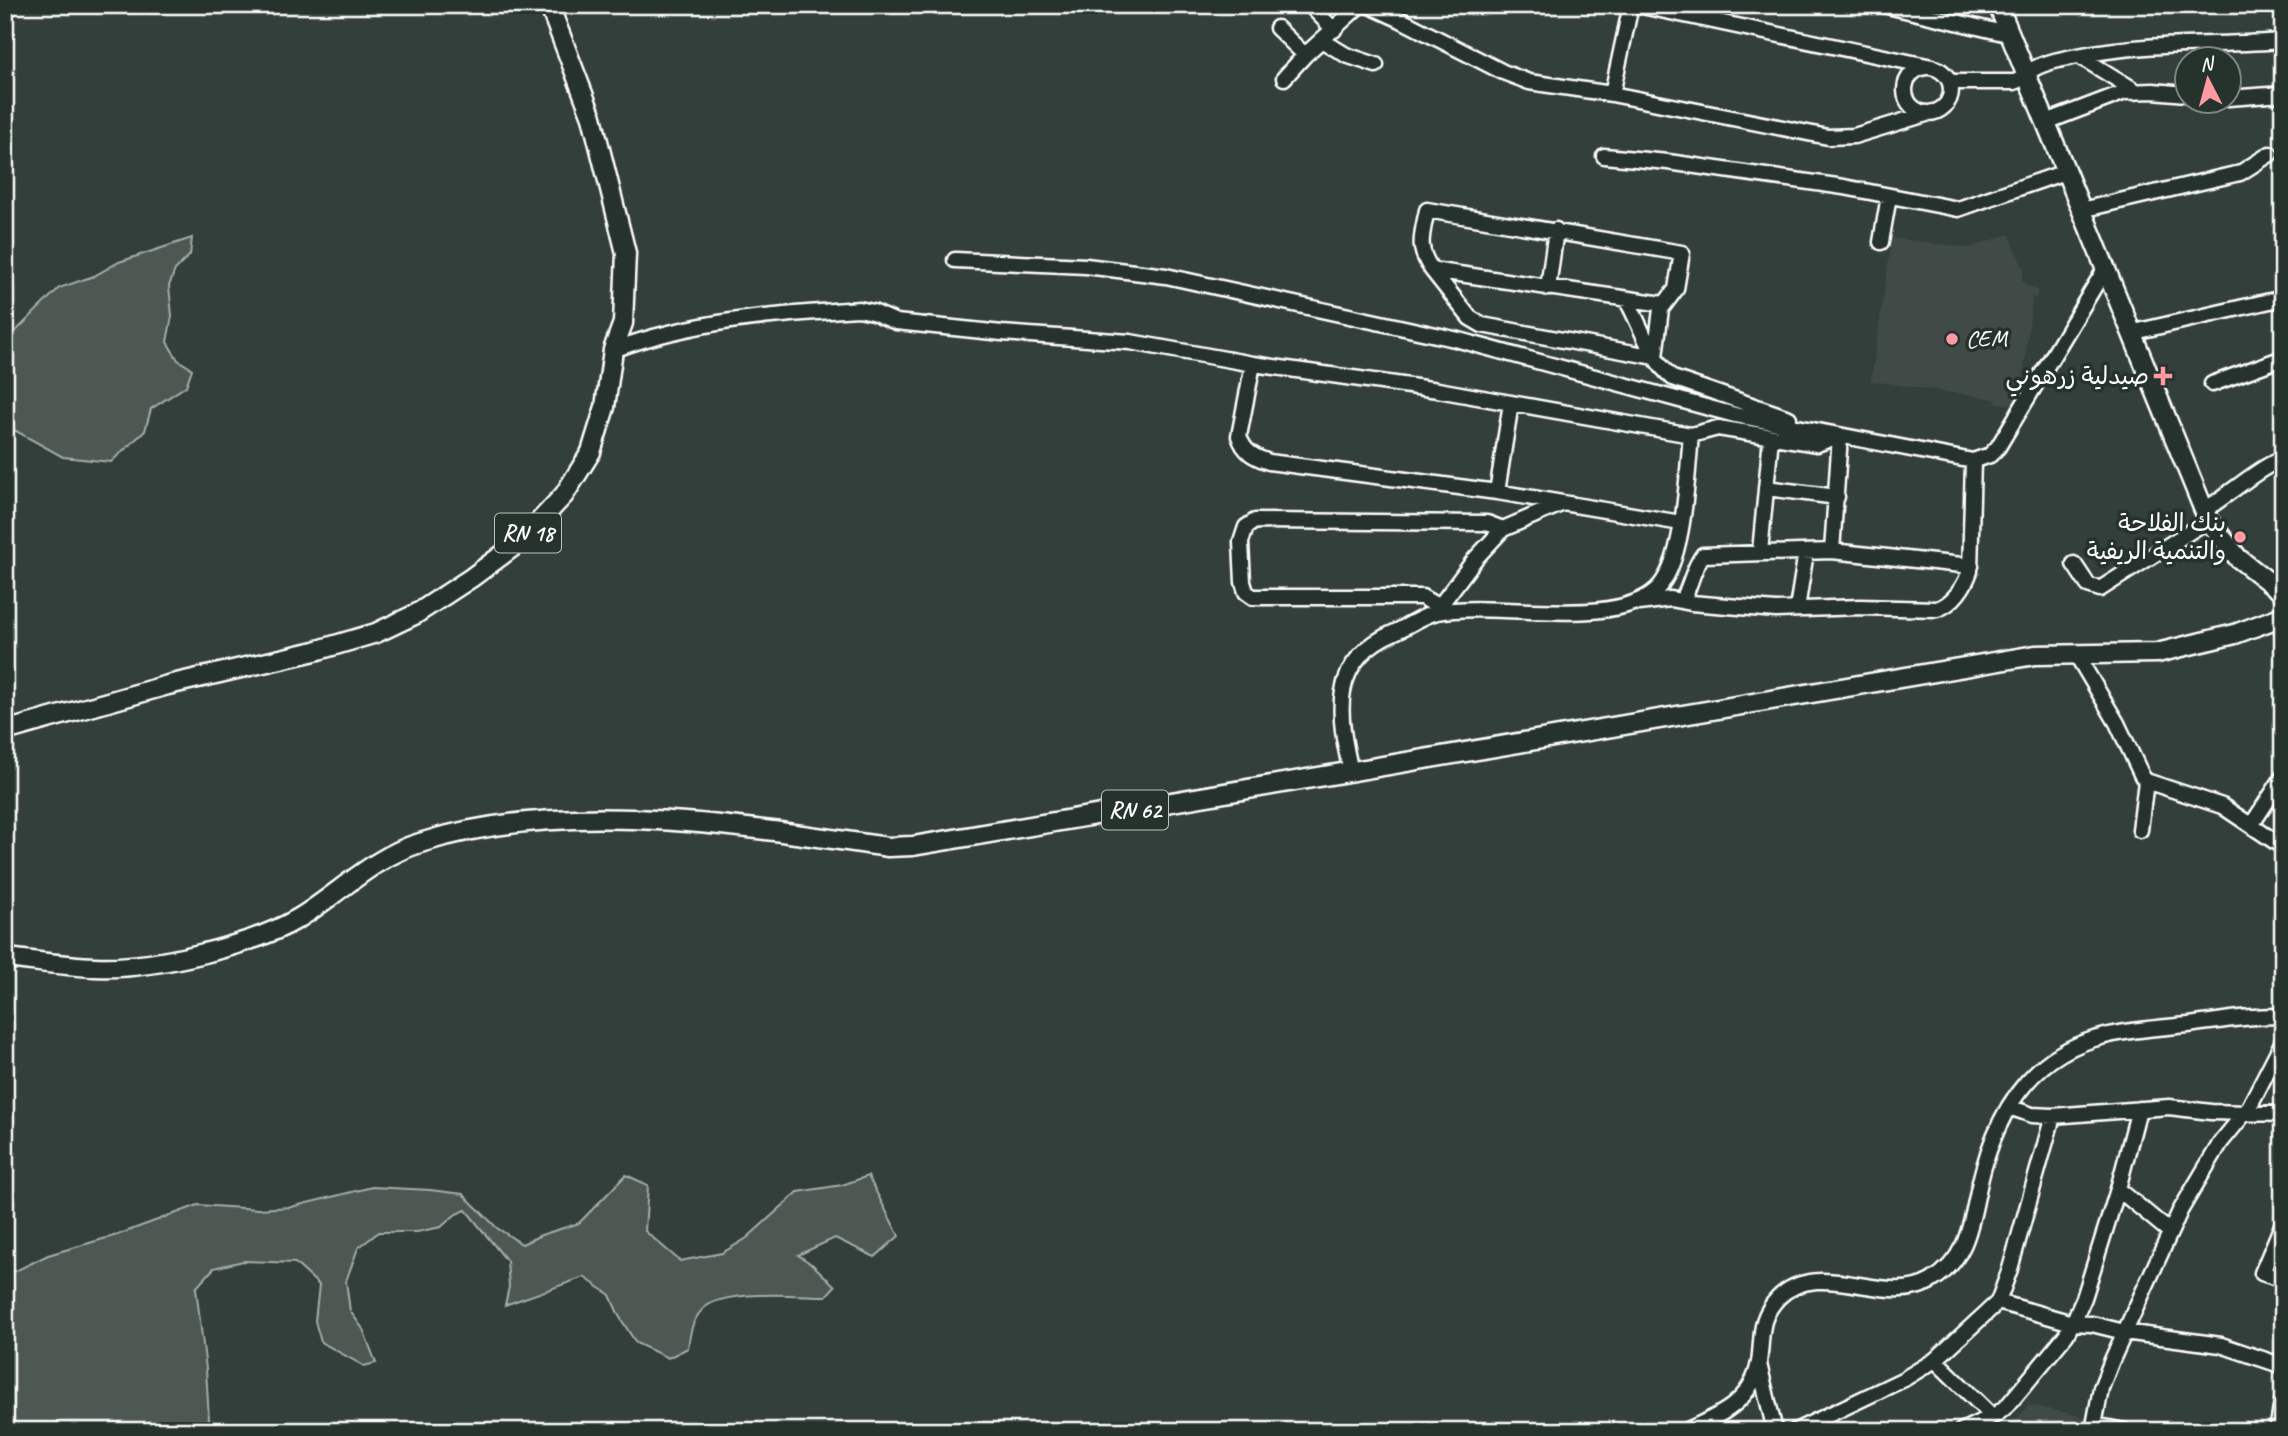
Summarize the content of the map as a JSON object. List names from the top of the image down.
{
  "streets": {
    "main road": ["RN 18", "RN 62"]
  },
  "places": {
    "other": ["CEM", "بنك الفلاحة والتنمية الريفية"],
    "health": ["صيدلية زرهوني"]
  },
  "north": "top"
}
